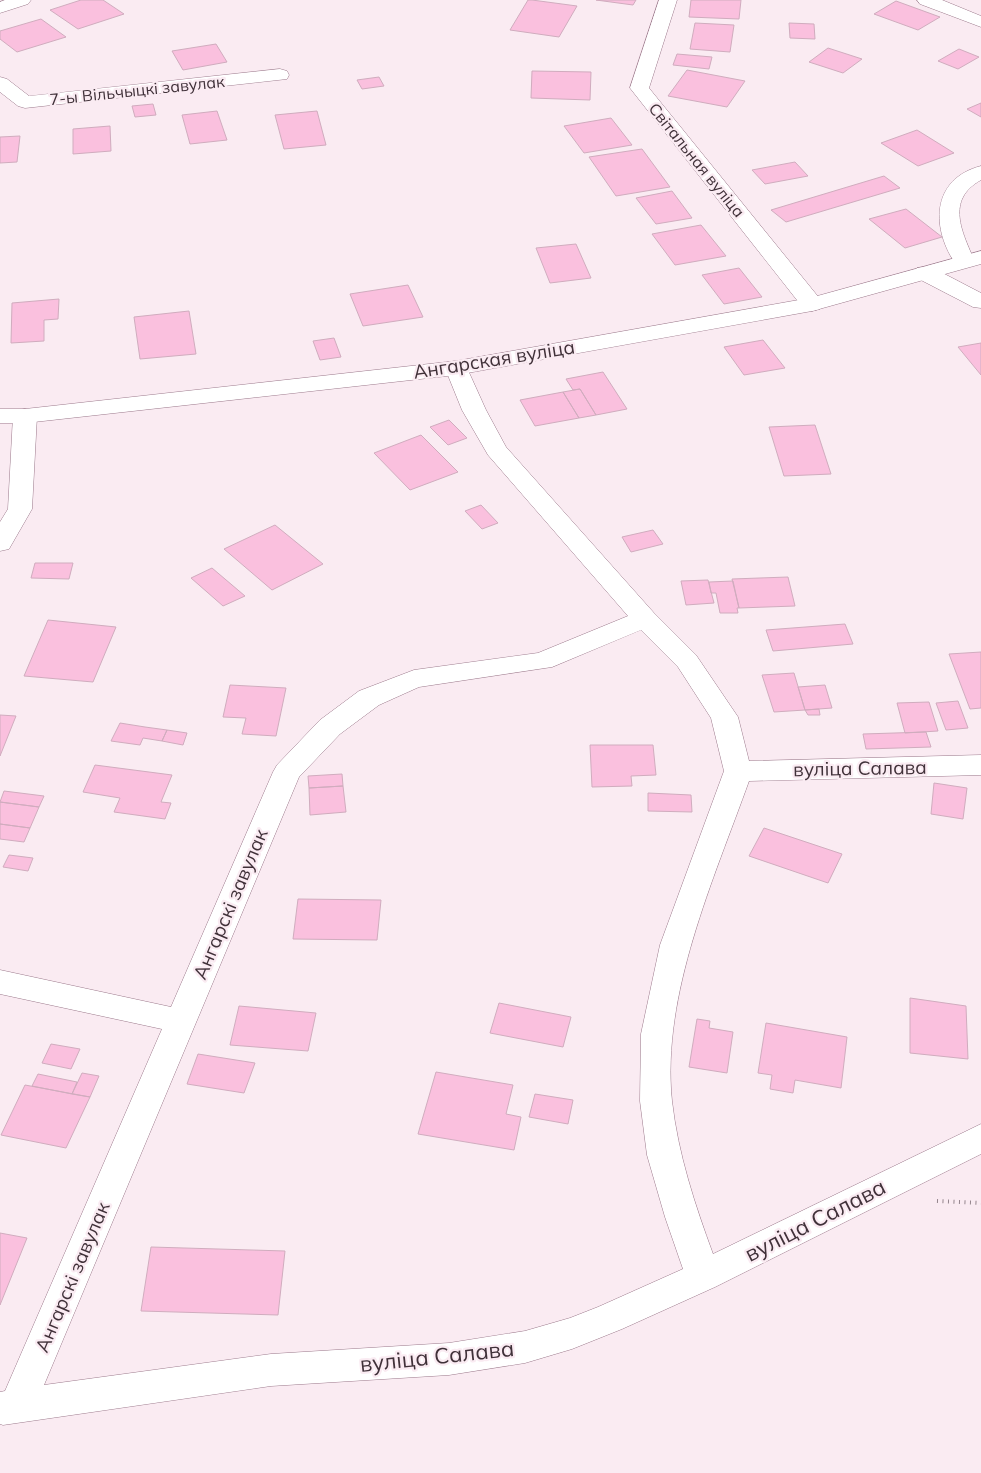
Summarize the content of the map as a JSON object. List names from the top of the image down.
{
  "streets": {
    "street": [
      "7-ы Вільчыцкі завулак",
      "Світальная вуліца",
      "Ангарская вуліца",
      "вуліца Салава",
      "Ангарскі завулак"
    ]
  },
  "crossings": [
    ["Світальная вуліца", "Ангарская вуліца"],
    ["вуліца Салава", "Ангарскі завулак"]
  ]
}
